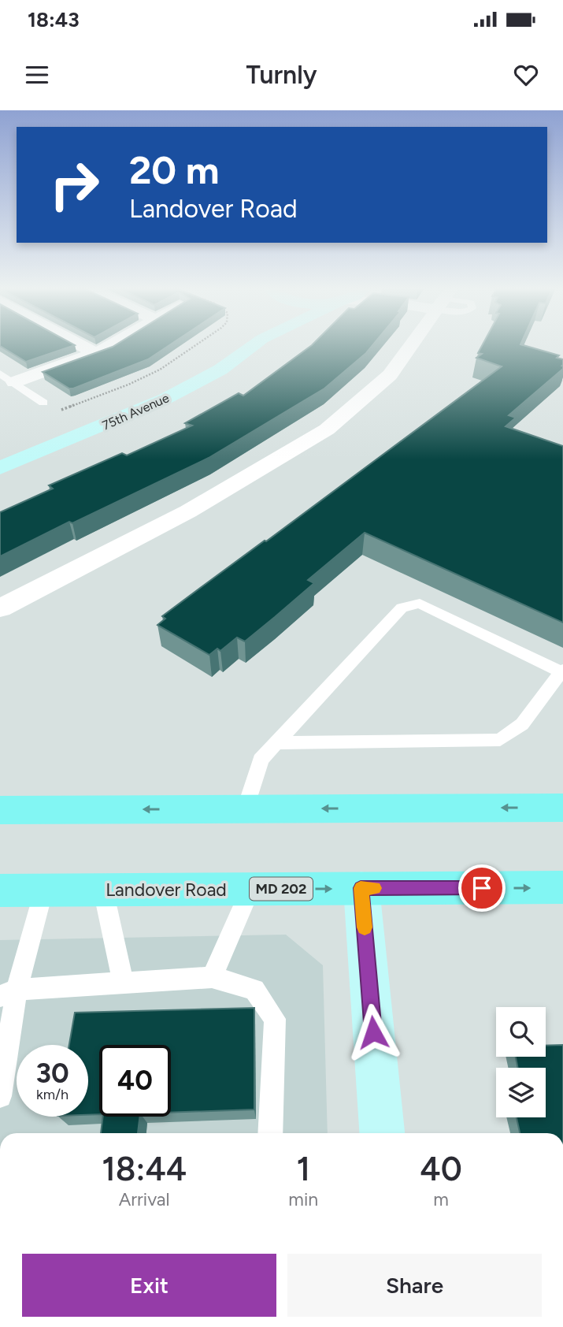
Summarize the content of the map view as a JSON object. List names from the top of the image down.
{
  "streets": {
    "main road": ["MD 202", "Landover Road"],
    "street": ["75th Avenue"]
  },
  "page": {
    "status": "18:43",
    "header": "Turnly",
    "turn": ["20 m", "Landover Road"],
    "speed": "30 km/h",
    "limit": "40",
    "eta": [
      "18:44",
      "Arrival",
      "1",
      "min",
      "40",
      "m"
    ],
    "buttons": ["Exit", "Share"]
  }
}
